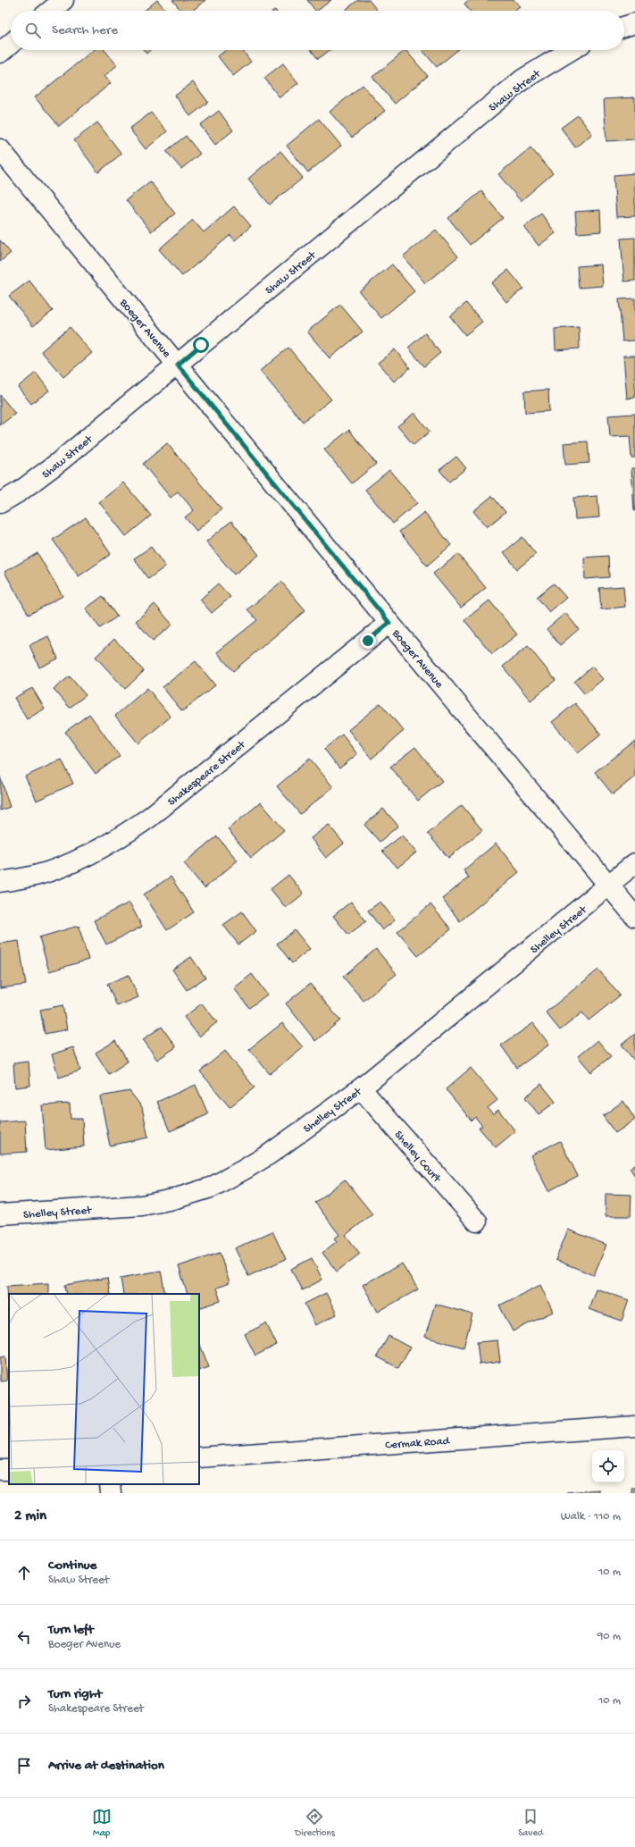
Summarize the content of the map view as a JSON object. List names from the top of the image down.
{
  "streets": {
    "street": [
      "Shaw Street",
      "Boeger Avenue",
      "Shakespeare Street",
      "Shelley Street",
      "Shelley Court",
      "Cermak Road"
    ]
  },
  "crossings": [
    ["Shaw Street", "Boeger Avenue"],
    ["Boeger Avenue", "Shakespeare Street"],
    ["Boeger Avenue", "Shelley Street"],
    ["Shelley Street", "Shelley Court"]
  ],
  "page": {
    "search": "Search here",
    "heading": ["2 min", "Walk · 110 m"],
    "list": [
      ["Continue", "Shaw Street", "10 m"],
      ["Turn left", "Boeger Avenue", "90 m"],
      ["Turn right", "Shakespeare Street", "10 m"],
      "Arrive at destination"
    ],
    "nav": ["Map", "Directions", "Saved"]
  }
}
